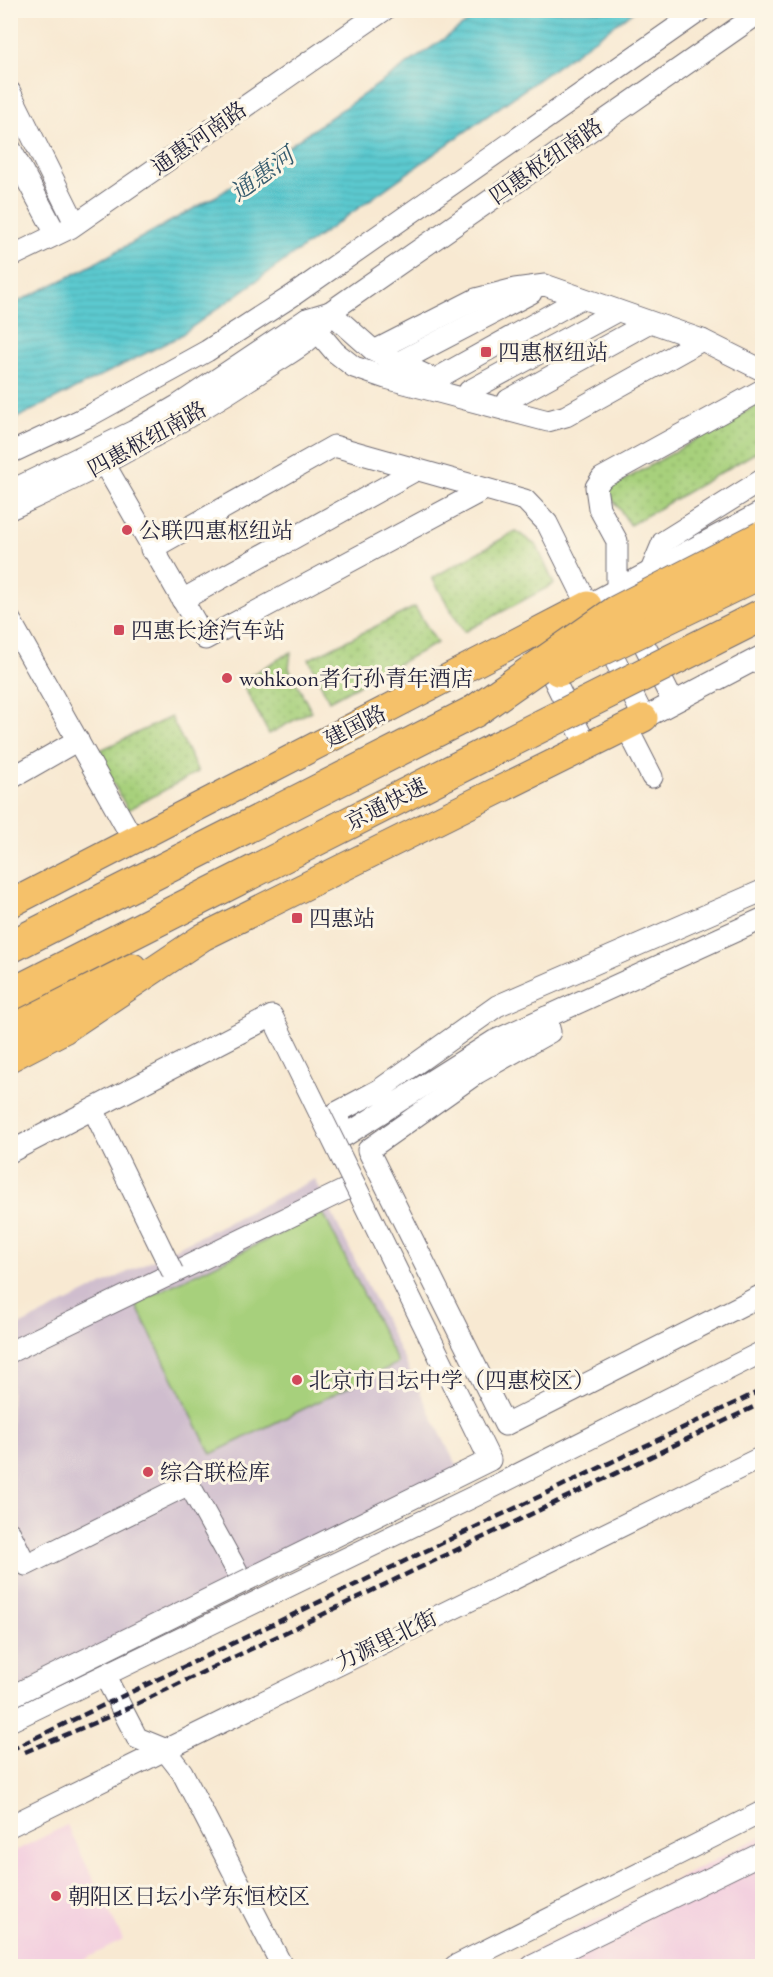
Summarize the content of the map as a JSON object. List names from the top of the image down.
{
  "streets": {
    "highway": ["京通快速"],
    "main road": ["建国路"],
    "street": ["通惠河南路", "四惠枢纽南路", "力源里北街"]
  },
  "water": ["通惠河"],
  "places": {
    "transit": ["四惠枢纽站", "四惠长途汽车站", "四惠站"],
    "other": [
      "公联四惠枢纽站",
      "wohkoon者行孙青年酒店",
      "北京市日坛中学（四惠校区）",
      "综合联检库",
      "朝阳区日坛小学东恒校区"
    ]
  }
}
